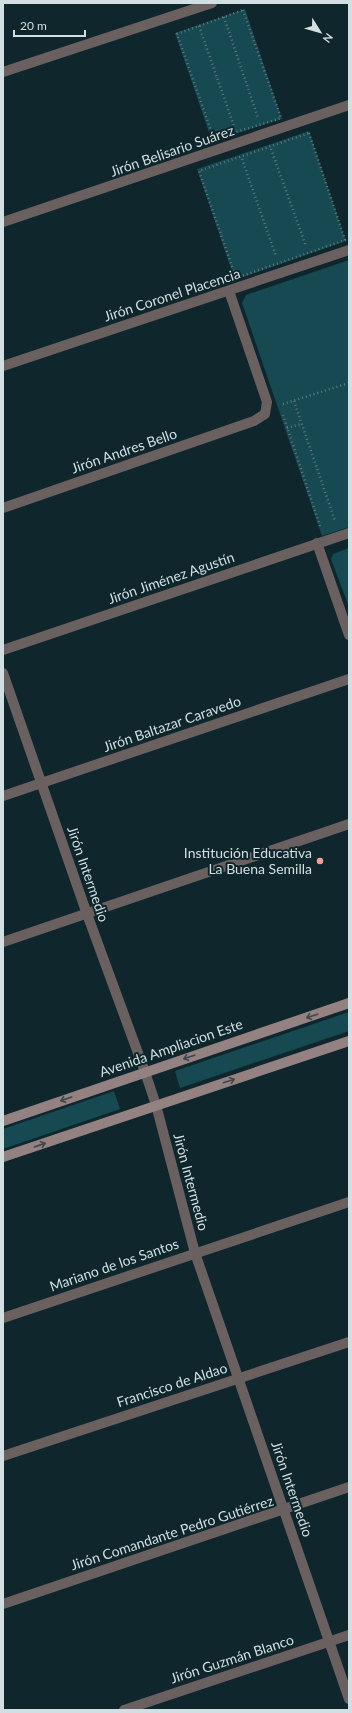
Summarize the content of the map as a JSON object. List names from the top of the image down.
{
  "streets": {
    "main road": ["Avenida Ampliacion Este"],
    "street": [
      "Jirón Belisario Suárez",
      "Jirón Coronel Placencia",
      "Jirón Andres Bello",
      "Jirón Jiménez Agustín",
      "Jirón Baltazar Caravedo",
      "Jirón Intermedio",
      "Mariano de los Santos",
      "Francisco de Aldao",
      "Jirón Comandante Pedro Gutiérrez",
      "Jirón Guzmán Blanco"
    ]
  },
  "crossings": [
    ["Jirón Coronel Placencia", "Jirón Andres Bello"],
    ["Jirón Baltazar Caravedo", "Jirón Intermedio"],
    ["Jirón Intermedio", "Avenida Ampliacion Este"],
    ["Jirón Intermedio", "Mariano de los Santos"],
    ["Jirón Intermedio", "Francisco de Aldao"],
    ["Jirón Intermedio", "Jirón Comandante Pedro Gutiérrez"],
    ["Jirón Intermedio", "Jirón Guzmán Blanco"]
  ],
  "places": ["Institución Educativa La Buena Semilla"],
  "scale_bar": "20 m",
  "north": "bottom right"
}
